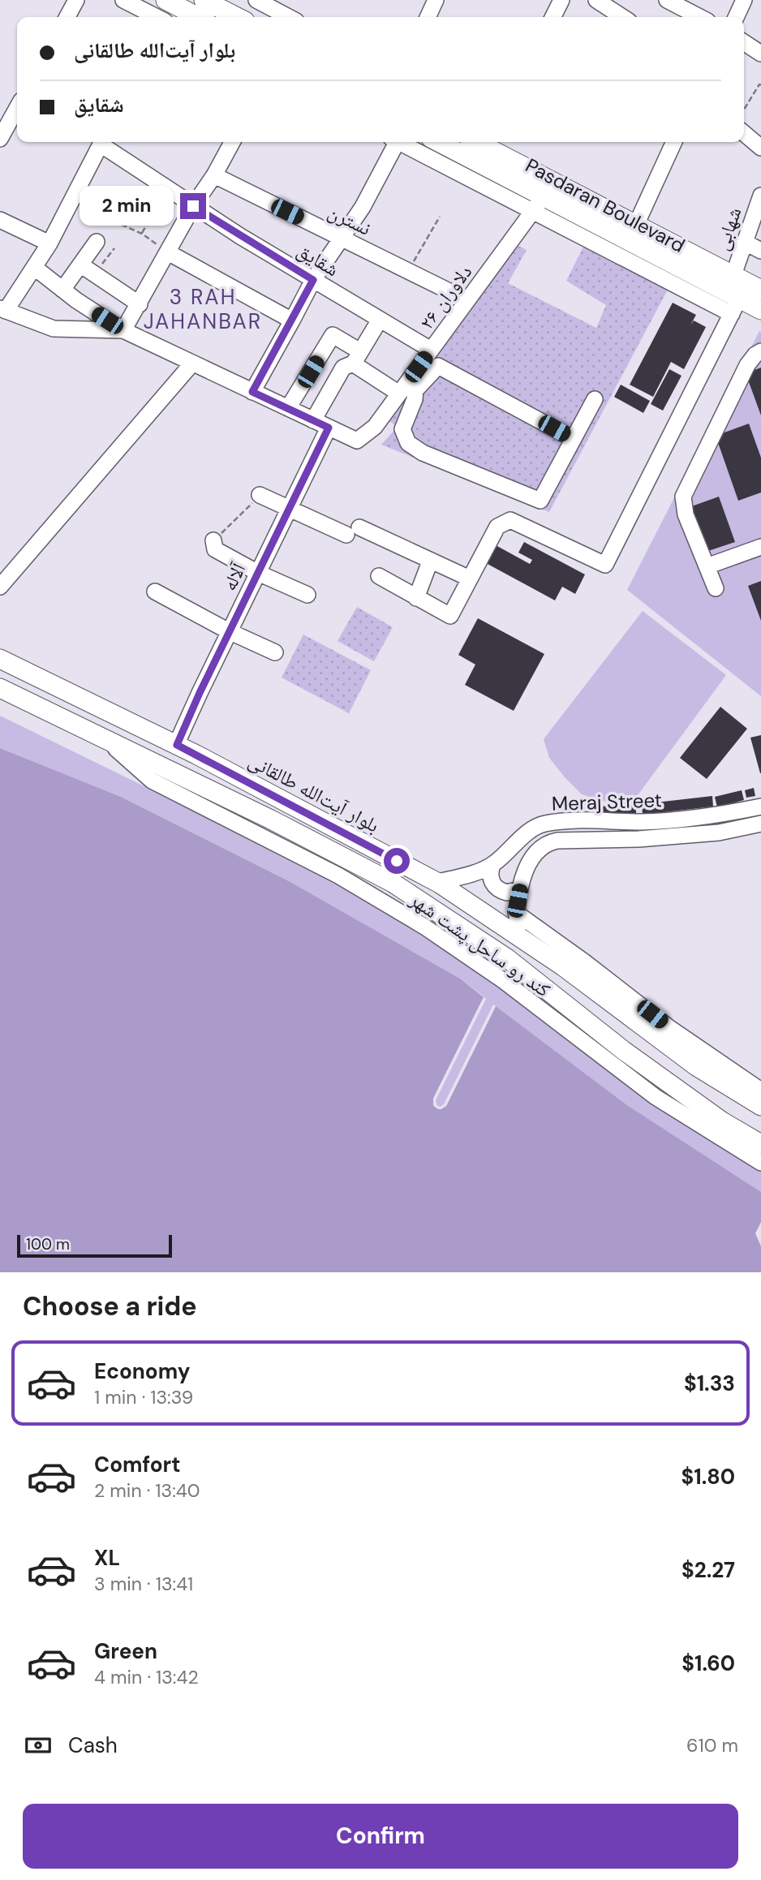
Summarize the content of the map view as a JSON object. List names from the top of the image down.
{
  "streets": {
    "main road": ["Pasdaran Boulevard", "بلوار آیت‌الله طالقانی"],
    "street": [
      "نسترن",
      "شهابی",
      "شقایق",
      "دلاوران ۲۶",
      "آلاله",
      "Meraj Street",
      "کند رو ساحل پشت شهر"
    ]
  },
  "crossings": [
    ["Pasdaran Boulevard", "شهابی"],
    ["Pasdaran Boulevard", "دلاوران ۲۶"],
    ["نسترن", "دلاوران ۲۶"],
    ["شقایق", "دلاوران ۲۶"],
    ["دلاوران ۲۶", "آلاله"],
    ["آلاله", "بلوار آیت‌الله طالقانی"],
    ["بلوار آیت‌الله طالقانی", "Meraj Street"]
  ],
  "districts": ["3 RAH JAHANBAR"],
  "scale_bar": "100 m",
  "page": {
    "banner": ["بلوار آیت‌الله طالقانی", "شقایق"],
    "bubble": "2 min",
    "scale": "100 m",
    "heading": "Choose a ride",
    "list": [
      {
        "name": "Economy",
        "note": "1 min · 13:39",
        "value": "$1.33"
      },
      {
        "name": "Comfort",
        "note": "2 min · 13:40",
        "value": "$1.80"
      },
      {
        "name": "XL",
        "note": "3 min · 13:41",
        "value": "$2.27"
      },
      {
        "name": "Green",
        "note": "4 min · 13:42",
        "value": "$1.60"
      }
    ],
    "pay": ["Cash", "610 m"],
    "buttons": "Confirm"
  }
}
